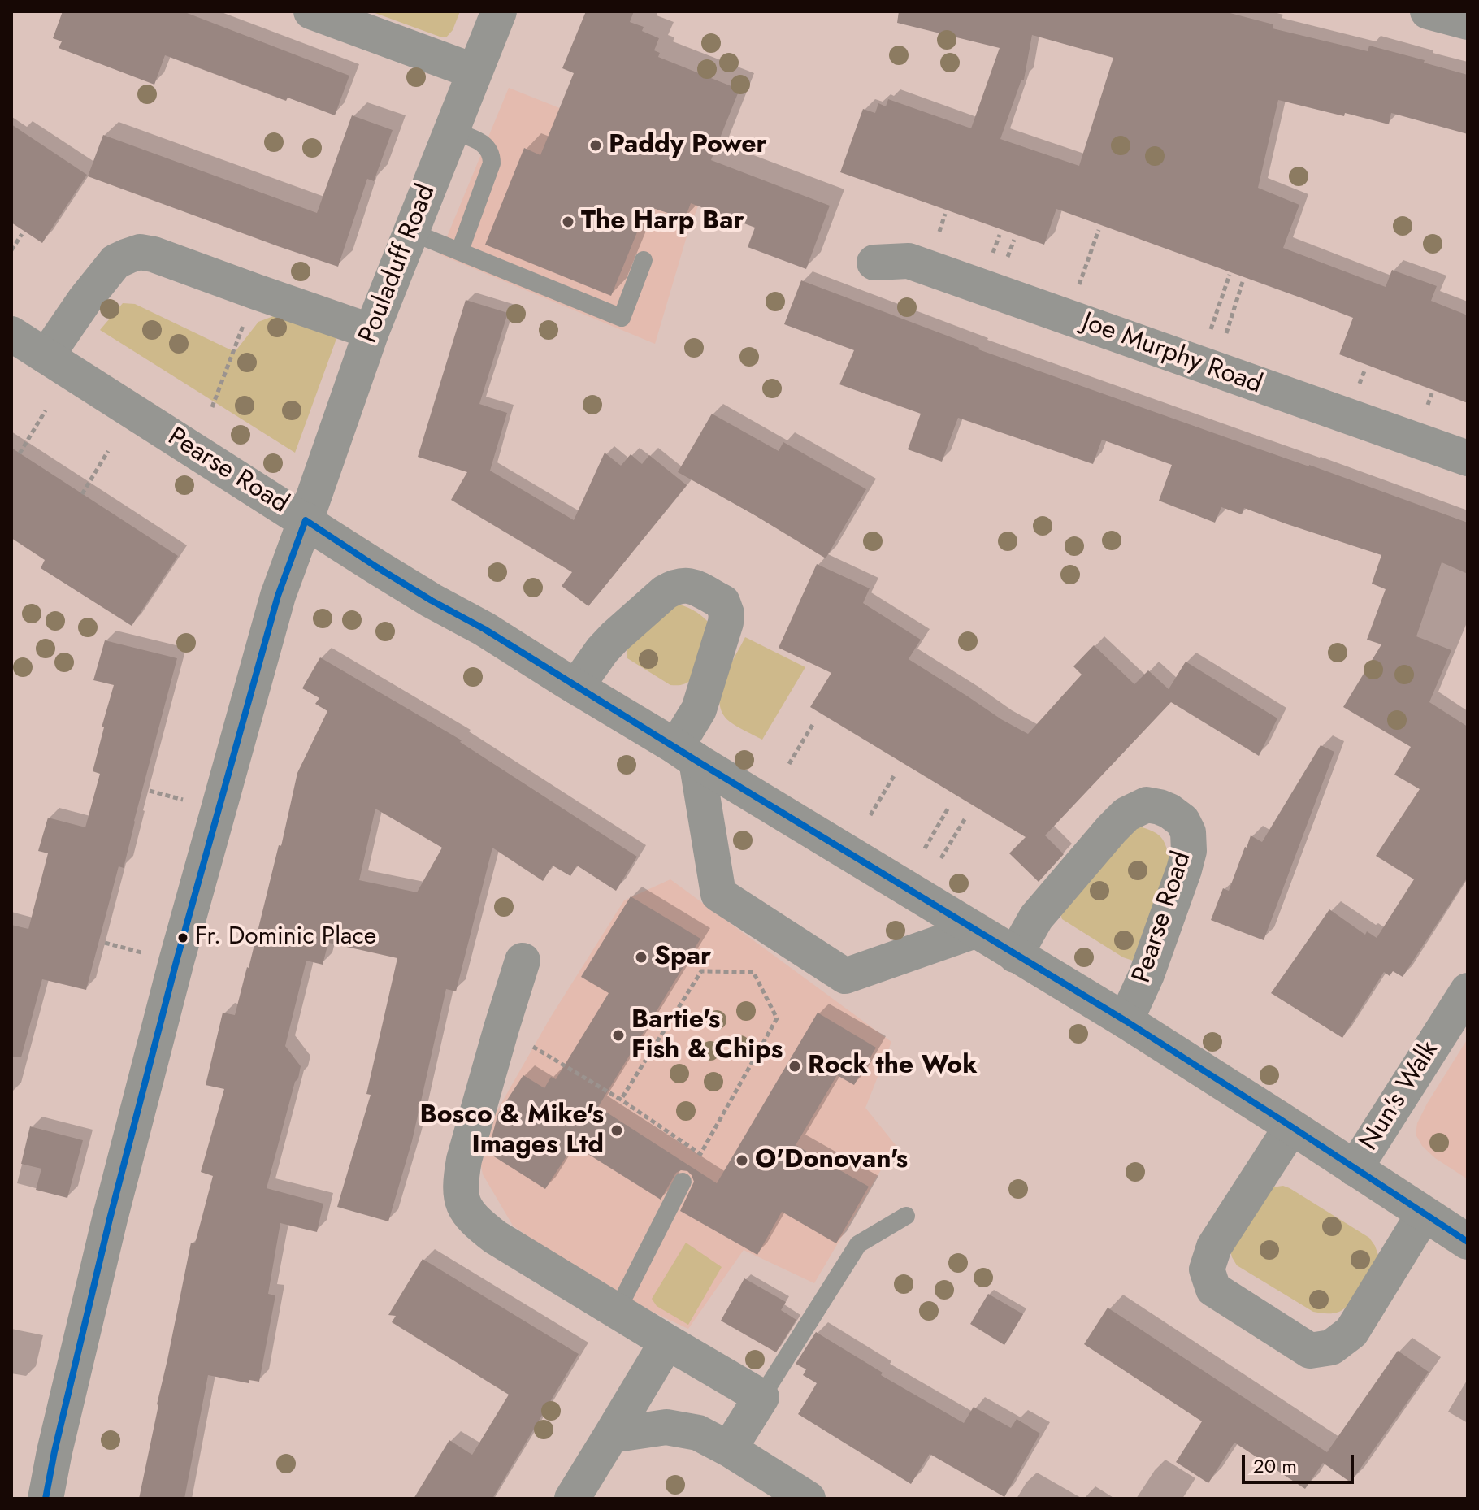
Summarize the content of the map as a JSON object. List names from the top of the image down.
{
  "streets": {
    "street": [
      "Pouladuff Road",
      "Joe Murphy Road",
      "Pearse Road",
      "Nun's Walk"
    ]
  },
  "crossings": [
    ["Pouladuff Road", "Pearse Road"],
    ["Pearse Road", "Nun's Walk"]
  ],
  "places": [
    "Paddy Power",
    "The Harp Bar",
    "Fr. Dominic Place",
    "Spar",
    "Bartie's Fish & Chips",
    "Rock the Wok",
    "Bosco & Mike's Images Ltd",
    "O'Donovan's"
  ],
  "scale_bar": "20 m"
}
